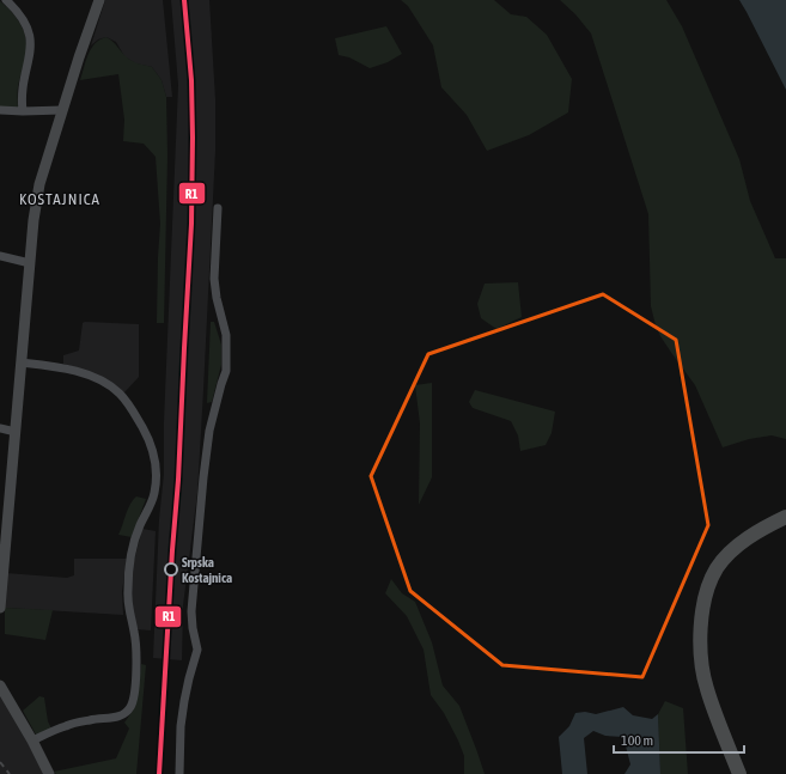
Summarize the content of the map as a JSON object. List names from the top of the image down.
{
  "districts": ["KOSTAJNICA"],
  "places": ["Srpska Kostajnica"],
  "lines": ["transit line R1"],
  "scale_bar": "100 m"
}
